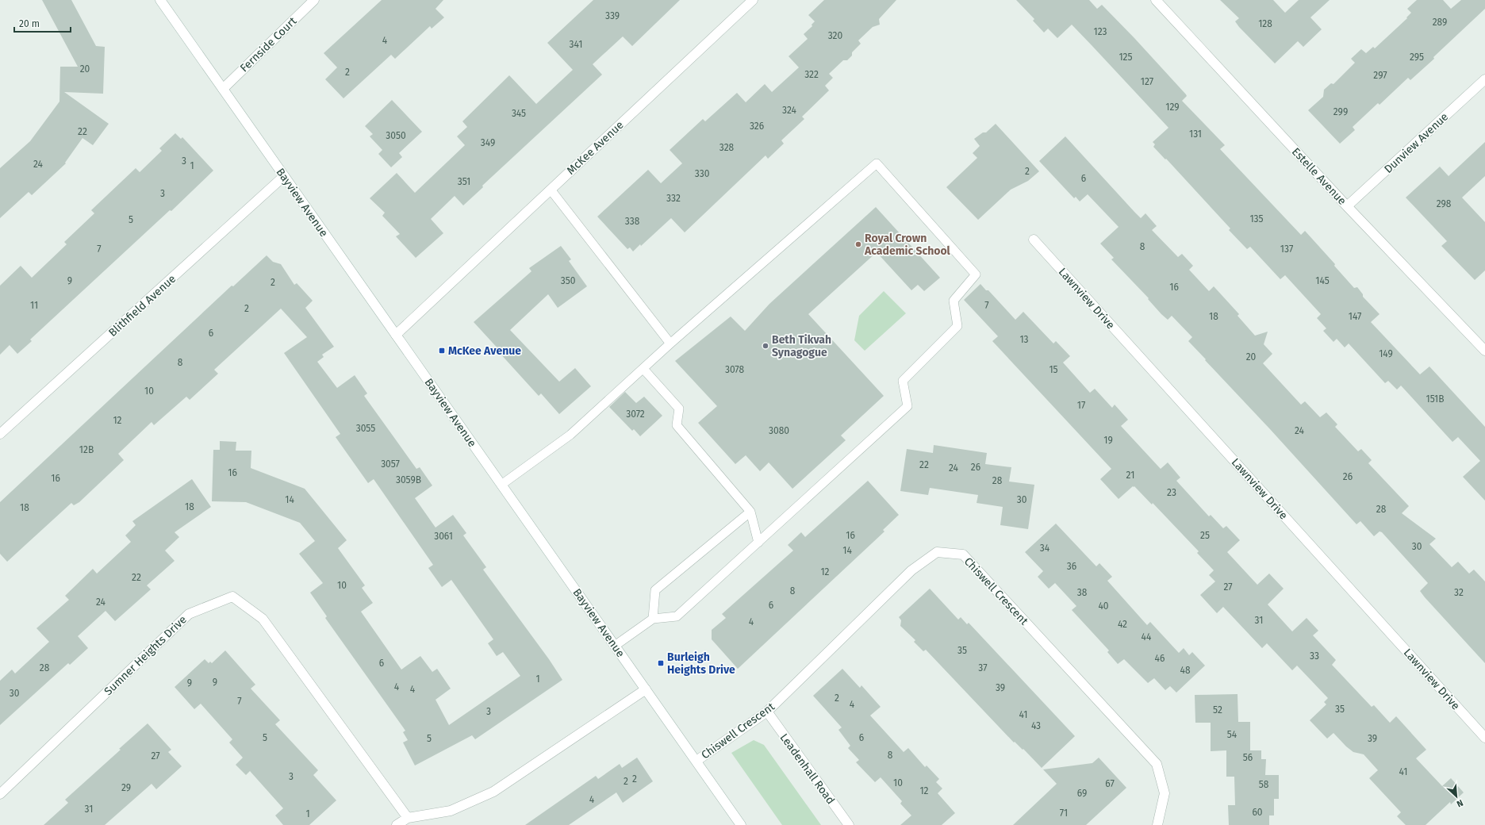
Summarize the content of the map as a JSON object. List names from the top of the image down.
{
  "streets": {
    "street": [
      "Fernside Court",
      "Dunview Avenue",
      "McKee Avenue",
      "Estelle Avenue",
      "Bayview Avenue",
      "Lawnview Drive",
      "Blithfield Avenue",
      "Chiswell Crescent",
      "Sumner Heights Drive",
      "Leadenhall Road"
    ]
  },
  "crossings": [
    ["Fernside Court", "Bayview Avenue"],
    ["Dunview Avenue", "Estelle Avenue"],
    ["McKee Avenue", "Bayview Avenue"],
    ["Bayview Avenue", "Blithfield Avenue"],
    ["Bayview Avenue", "Chiswell Crescent"],
    ["Chiswell Crescent", "Leadenhall Road"]
  ],
  "places": {
    "other": ["Royal Crown Academic School", "Beth Tikvah Synagogue"],
    "transit": ["McKee Avenue", "Burleigh Heights Drive"]
  },
  "house_numbers": [
    "339",
    "289",
    "128",
    "123",
    "320",
    "4",
    "341",
    "125",
    "295",
    "20",
    "2",
    "322",
    "297",
    "127",
    "129",
    "324",
    "299",
    "345",
    "326",
    "22",
    "131",
    "3050",
    "349",
    "328",
    "3",
    "24",
    "1",
    "2",
    "330",
    "6",
    "351",
    "3",
    "332",
    "298",
    "135",
    "5",
    "338",
    "8",
    "7",
    "137",
    "9",
    "350",
    "145",
    "2",
    "16",
    "11",
    "7",
    "2",
    "18",
    "147",
    "6",
    "13",
    "149",
    "20",
    "8",
    "3078",
    "15",
    "10",
    "151B",
    "17",
    "3072",
    "12",
    "3055",
    "3080",
    "24",
    "19",
    "12B",
    "3057",
    "22",
    "26",
    "24",
    "16",
    "21",
    "26",
    "16",
    "3059B",
    "28",
    "23",
    "14",
    "30",
    "18",
    "18",
    "28",
    "16",
    "25",
    "3061",
    "30",
    "34",
    "14",
    "36",
    "12",
    "22",
    "10",
    "27",
    "8",
    "38",
    "32",
    "24",
    "6",
    "40",
    "31",
    "4",
    "42",
    "44",
    "35",
    "33",
    "46",
    "6",
    "28",
    "37",
    "48",
    "1",
    "9",
    "9",
    "4",
    "39",
    "4",
    "30",
    "2",
    "7",
    "4",
    "35",
    "52",
    "3",
    "41",
    "43",
    "54",
    "5",
    "6",
    "5",
    "39",
    "8",
    "27",
    "56",
    "41",
    "3",
    "2",
    "2",
    "10",
    "67",
    "58",
    "29",
    "12",
    "69",
    "4",
    "31",
    "60",
    "71",
    "1"
  ],
  "scale_bar": "20 m",
  "north": "bottom right"
}
